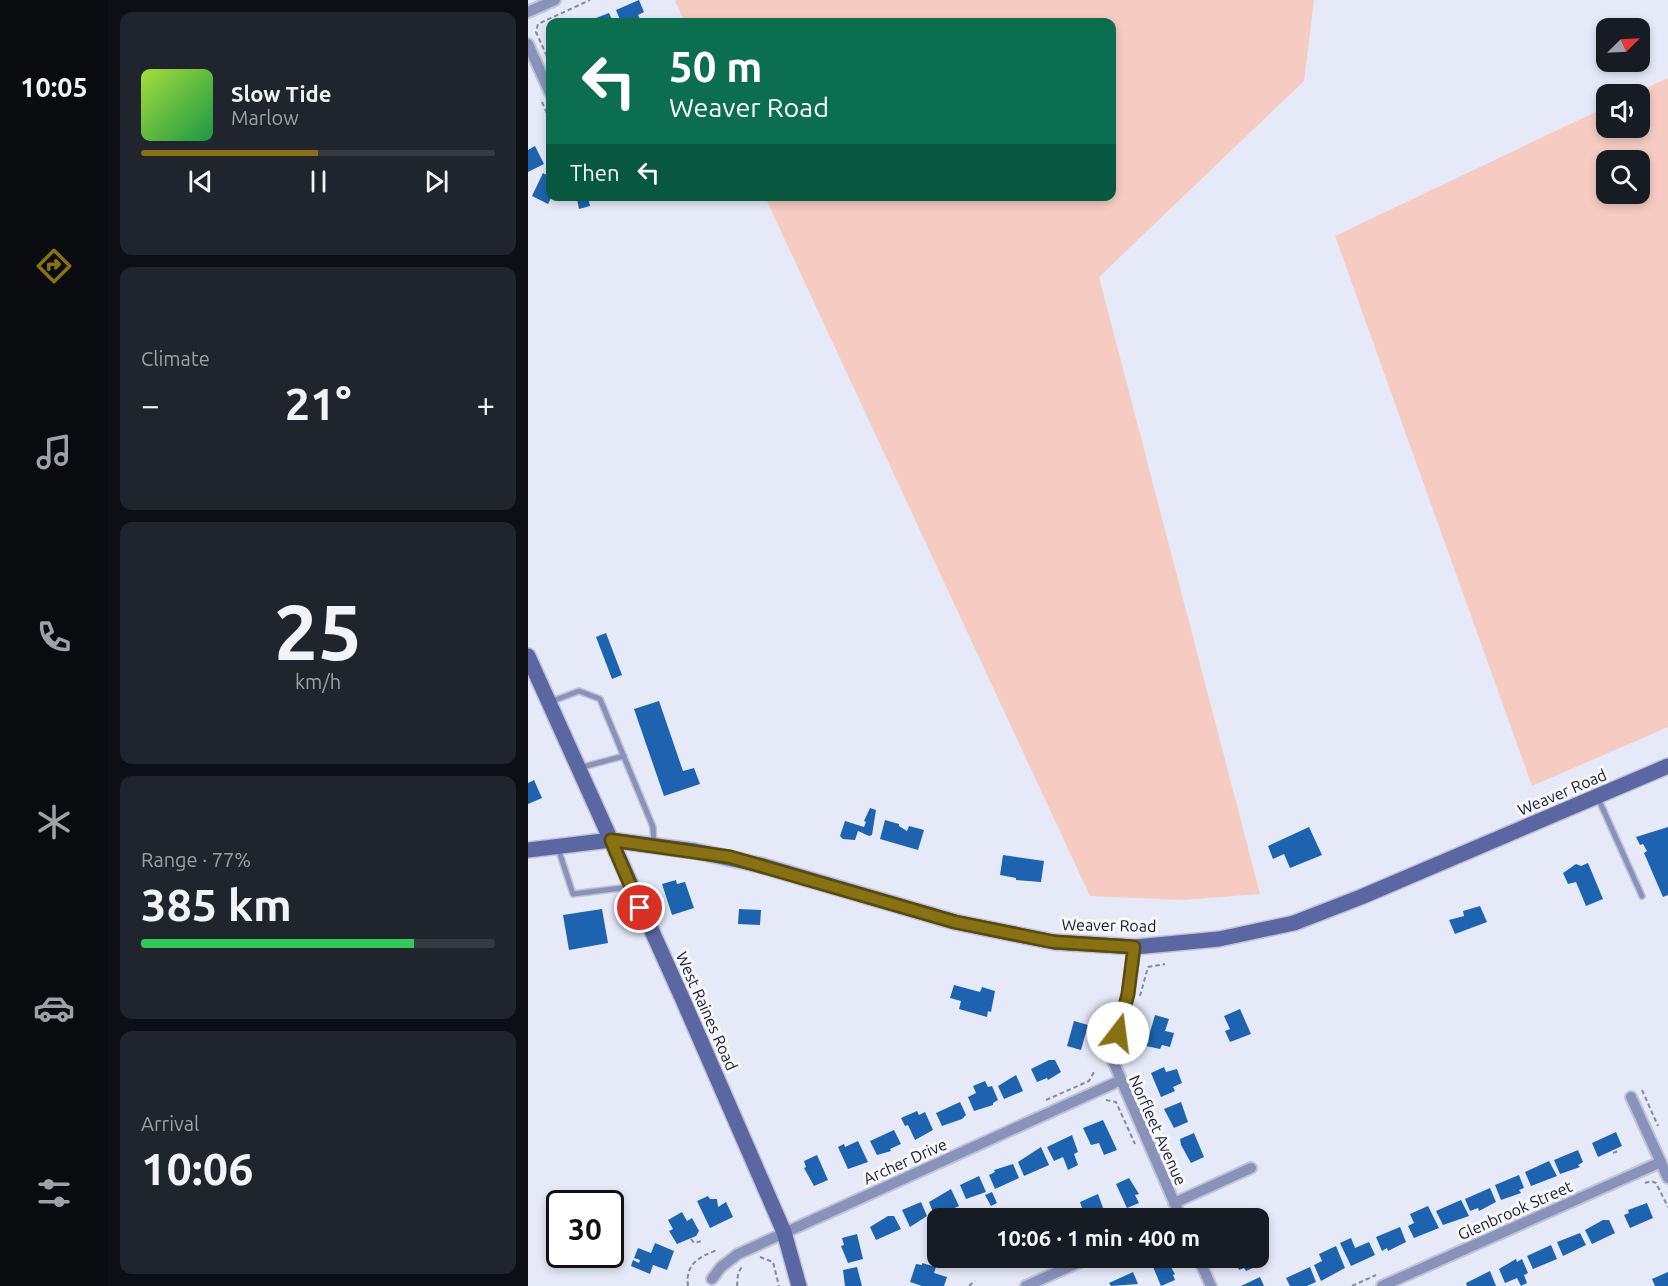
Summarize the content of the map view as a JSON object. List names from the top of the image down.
{
  "streets": {
    "main road": ["Weaver Road", "West Raines Road"],
    "street": ["Norfleet Avenue", "Archer Drive", "Glenbrook Street"]
  },
  "crossings": [
    ["Weaver Road", "West Raines Road"],
    ["Weaver Road", "Norfleet Avenue"],
    ["West Raines Road", "Archer Drive"],
    ["Norfleet Avenue", "Archer Drive"]
  ],
  "north": "top right",
  "page": {
    "tabs": "10:05",
    "turn": ["50 m", "Weaver Road"],
    "song": ["Slow Tide", "Marlow"],
    "then": "Then",
    "tile": [
      "Climate",
      ["25", "km/h"],
      ["Range · 77%", "385 km"],
      ["Arrival", "10:06"]
    ],
    "heat": ["−", "21°", "+"],
    "limit": "30",
    "trip": "10:06 · 1 min · 400 m"
  }
}
